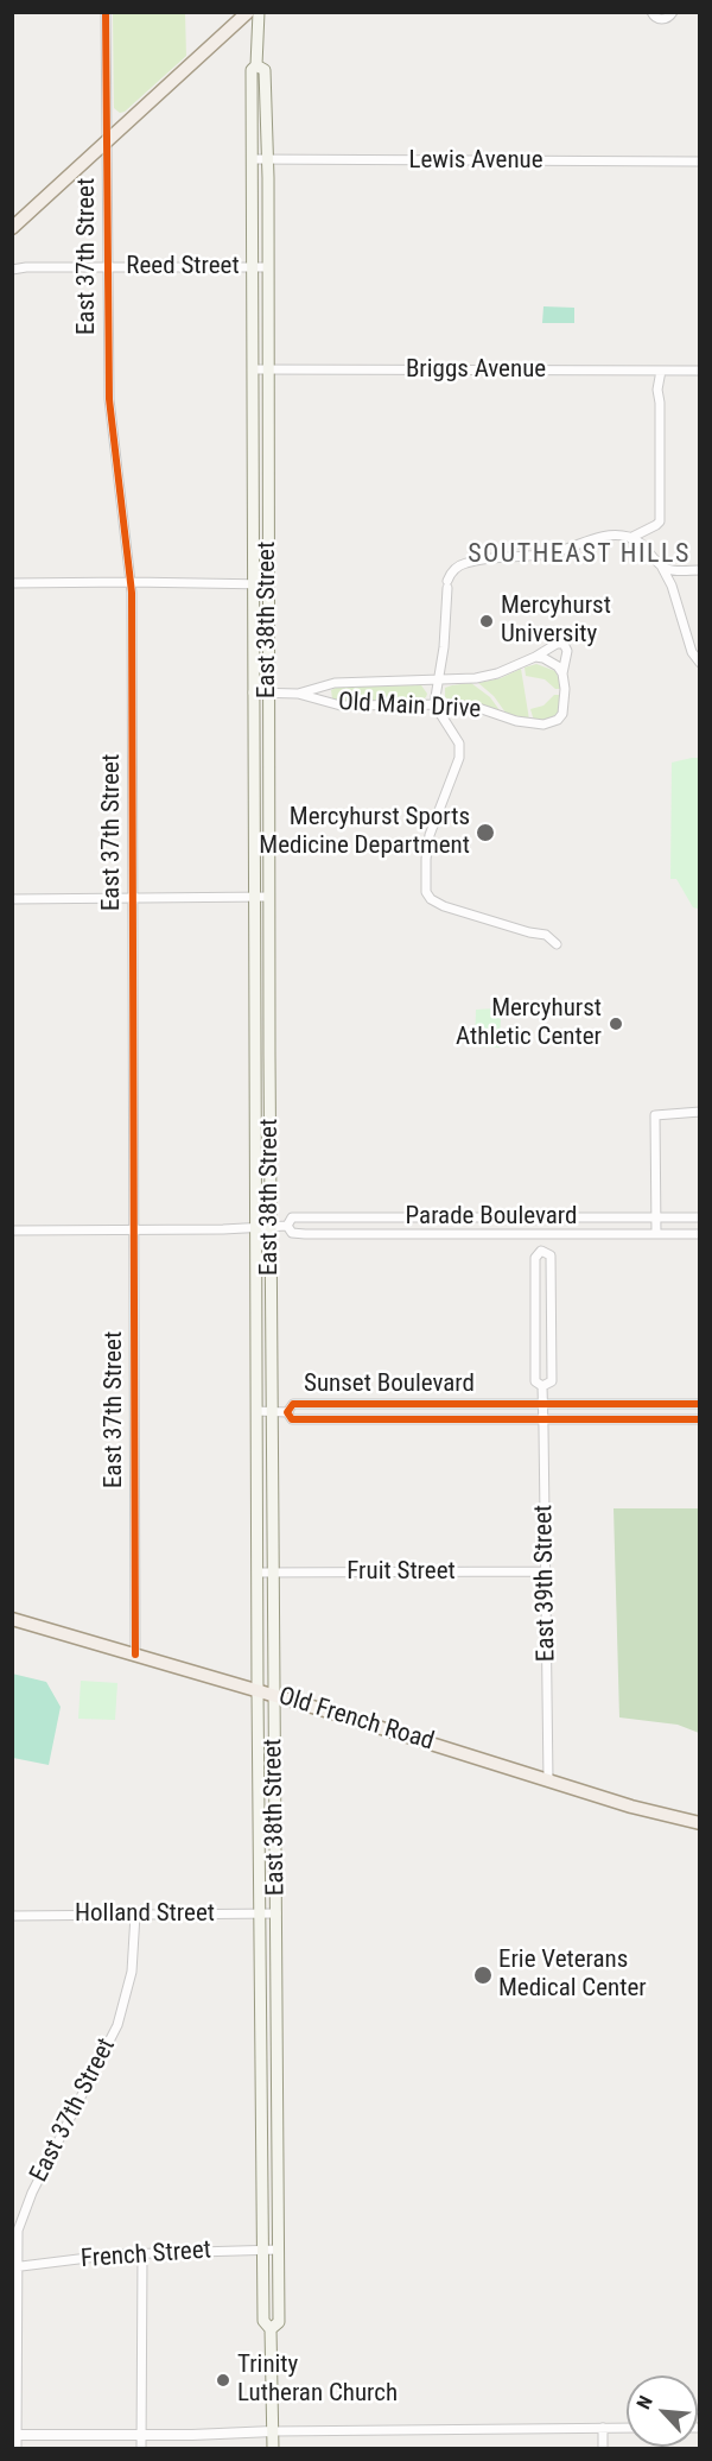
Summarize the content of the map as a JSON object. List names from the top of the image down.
{
  "streets": {
    "main road": ["East 38th Street", "Old French Road"],
    "street": [
      "Lewis Avenue",
      "East 37th Street",
      "Reed Street",
      "Briggs Avenue",
      "Old Main Drive",
      "Parade Boulevard",
      "Sunset Boulevard",
      "Fruit Street",
      "East 39th Street",
      "Holland Street",
      "French Street"
    ]
  },
  "crossings": [
    ["Lewis Avenue", "East 38th Street"],
    ["East 37th Street", "Reed Street"],
    ["East 37th Street", "Parade Boulevard"],
    ["East 37th Street", "Old French Road"],
    ["East 37th Street", "Holland Street"],
    ["East 37th Street", "French Street"],
    ["Reed Street", "East 38th Street"],
    ["Briggs Avenue", "East 38th Street"],
    ["East 38th Street", "Old Main Drive"],
    ["East 38th Street", "Parade Boulevard"],
    ["East 38th Street", "Sunset Boulevard"],
    ["East 38th Street", "Fruit Street"],
    ["East 38th Street", "Old French Road"],
    ["East 38th Street", "Holland Street"],
    ["East 38th Street", "French Street"],
    ["Parade Boulevard", "East 39th Street"],
    ["Sunset Boulevard", "East 39th Street"],
    ["Fruit Street", "East 39th Street"],
    ["East 39th Street", "Old French Road"]
  ],
  "districts": ["SOUTHEAST HILLS"],
  "places": [
    "Mercyhurst University",
    "Mercyhurst Sports Medicine Department",
    "Mercyhurst Athletic Center",
    "Erie Veterans Medical Center",
    "Trinity Lutheran Church"
  ],
  "north": "top left"
}
